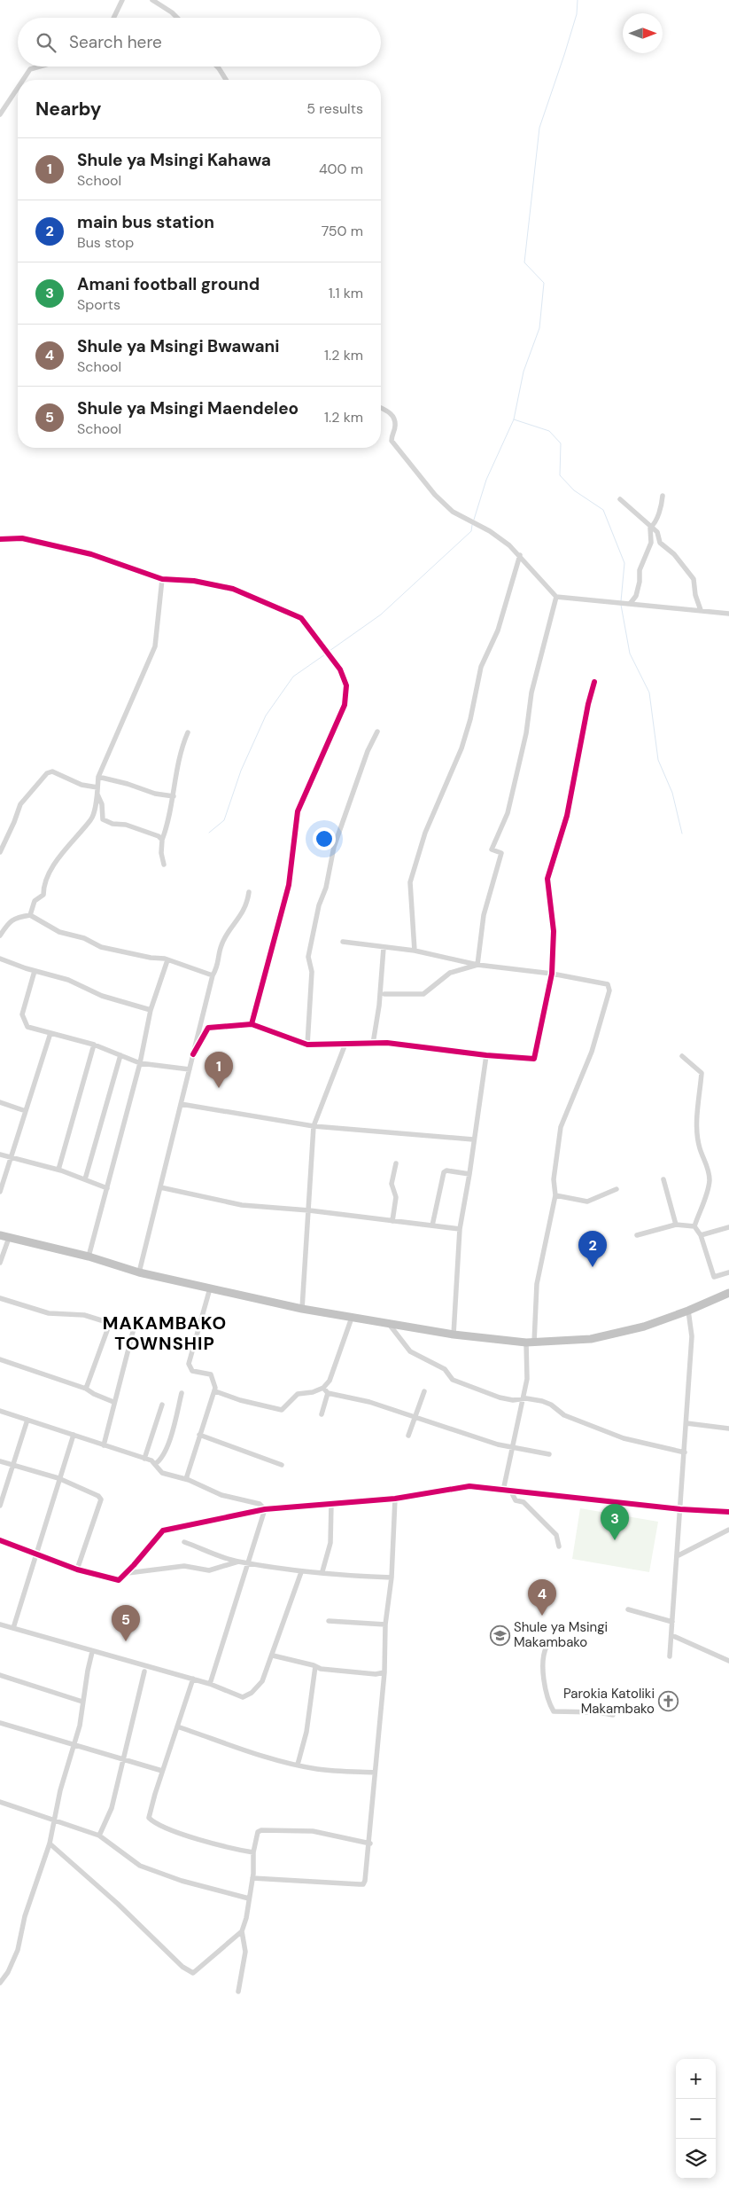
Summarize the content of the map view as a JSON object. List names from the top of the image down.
{
  "districts": ["MAKAMBAKO TOWNSHIP"],
  "places": {
    "school or university": ["Shule ya Msingi Makambako"],
    "church": ["Parokia Katoliki Makambako"]
  },
  "north": "right",
  "page": {
    "search": "Search here",
    "heading": ["Nearby", "5 results"],
    "list": [
      {
        "mark": "1",
        "name": "Shule ya Msingi Kahawa",
        "note": "School",
        "value": "400 m"
      },
      {
        "mark": "2",
        "name": "main bus station",
        "note": "Bus stop",
        "value": "750 m"
      },
      {
        "mark": "3",
        "name": "Amani football ground",
        "note": "Sports",
        "value": "1.1 km"
      },
      {
        "mark": "4",
        "name": "Shule ya Msingi Bwawani",
        "note": "School",
        "value": "1.2 km"
      },
      {
        "mark": "5",
        "name": "Shule ya Msingi Maendeleo",
        "note": "School",
        "value": "1.2 km"
      }
    ],
    "pins": [
      "1",
      "2",
      "3",
      "4",
      "5"
    ],
    "map_buttons": ["+", "−"]
  }
}
